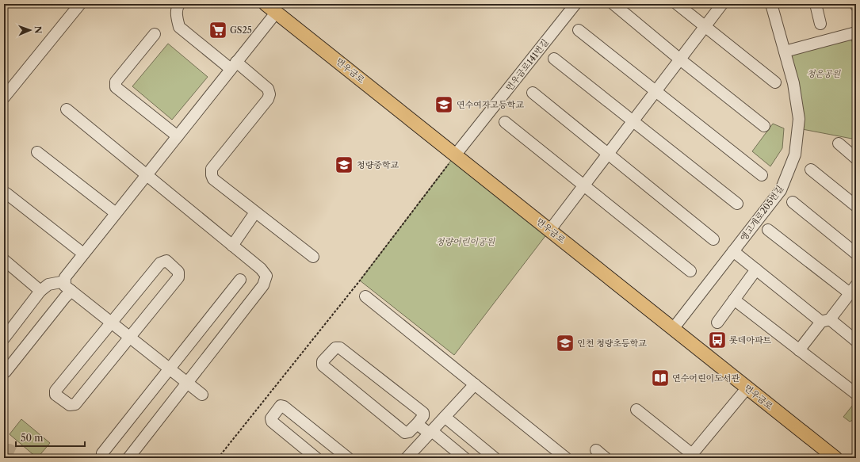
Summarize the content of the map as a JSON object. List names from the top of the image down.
{
  "streets": {
    "main road": ["먼우금로"],
    "street": ["먼우금로141번길", "앵고개로205번길"]
  },
  "crossings": [
    ["먼우금로141번길", "먼우금로"],
    ["먼우금로", "앵고개로205번길"]
  ],
  "parks": ["청은공원", "청량어린이공원"],
  "places": {
    "supermarket": ["GS25"],
    "school or university": ["연수여자고등학교", "청량중학교", "인천 청량초등학교"],
    "bus stop": ["롯데아파트"],
    "library": ["연수어린이도서관"]
  },
  "scale_bar": "50 m",
  "north": "right"
}
